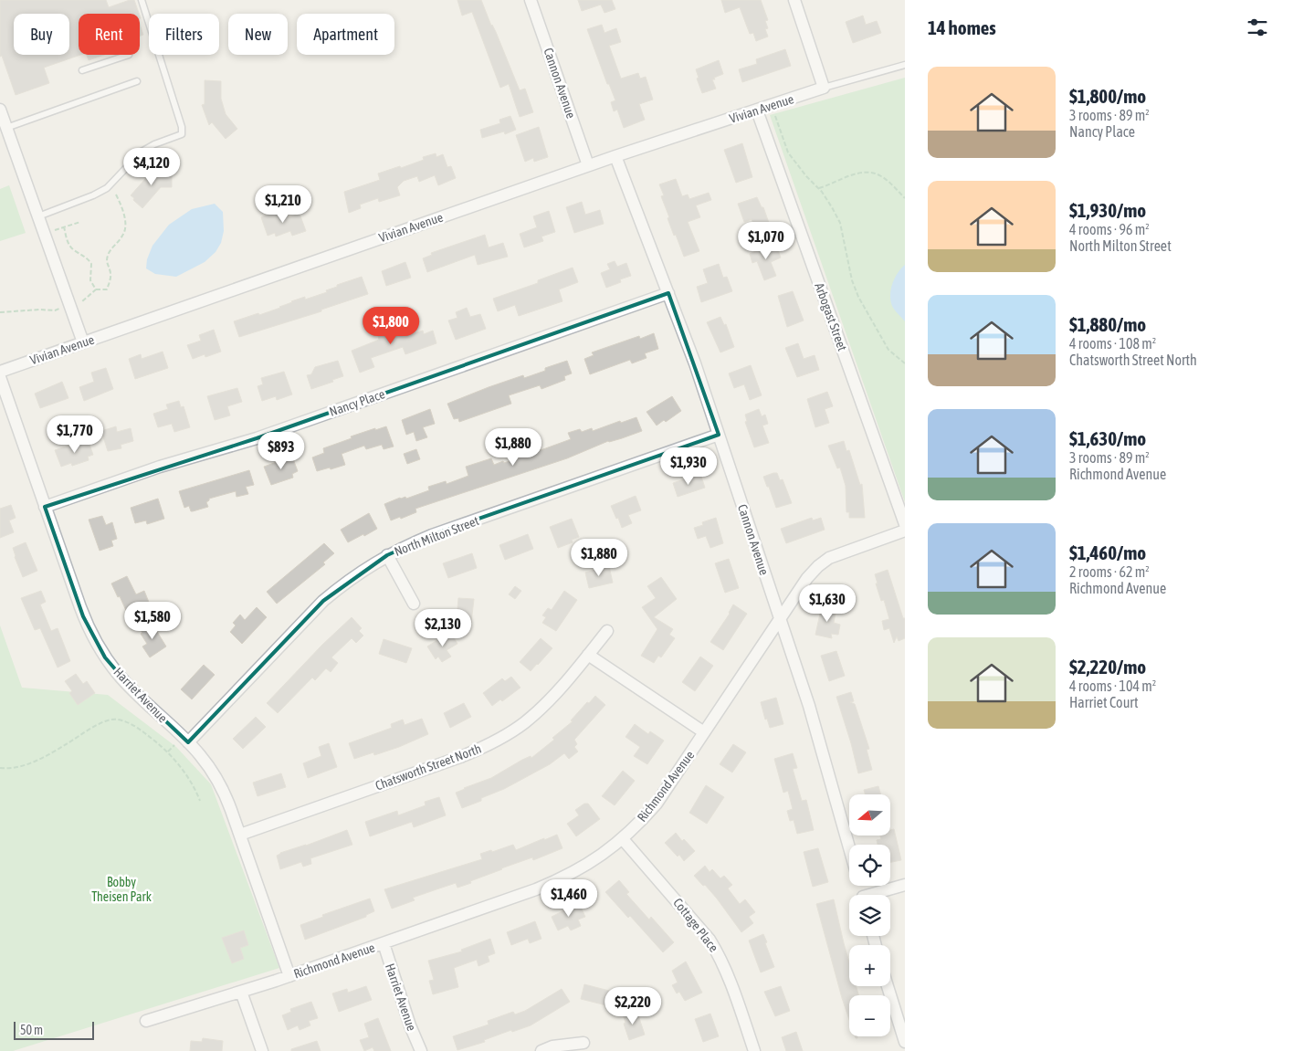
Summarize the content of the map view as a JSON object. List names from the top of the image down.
{
  "streets": {
    "street": [
      "Cannon Avenue",
      "Vivian Avenue",
      "Arbogast Street",
      "Nancy Place",
      "North Milton Street",
      "Harriet Avenue",
      "Chatsworth Street North",
      "Richmond Avenue",
      "Cottage Place"
    ]
  },
  "crossings": [
    ["Cannon Avenue", "Vivian Avenue"],
    ["Cannon Avenue", "Nancy Place"],
    ["Cannon Avenue", "North Milton Street"],
    ["Cannon Avenue", "Richmond Avenue"],
    ["Vivian Avenue", "Arbogast Street"],
    ["Nancy Place", "Harriet Avenue"],
    ["North Milton Street", "Harriet Avenue"],
    ["Harriet Avenue", "Chatsworth Street North"],
    ["Harriet Avenue", "Richmond Avenue"],
    ["Richmond Avenue", "Cottage Place"]
  ],
  "parks": ["Bobby Theisen Park"],
  "scale_bar": "50 m",
  "north": "left",
  "page": {
    "heading": "14 homes",
    "chip": [
      "Buy",
      "Rent",
      "Filters",
      "New",
      "Apartment"
    ],
    "list": [
      {
        "name": "$1,800/mo",
        "note": "3 rooms · 89 m² · Nancy Place"
      },
      {
        "name": "$1,930/mo",
        "note": "4 rooms · 96 m² · North Milton Street"
      },
      {
        "name": "$1,880/mo",
        "note": "4 rooms · 108 m² · Chatsworth Street North"
      },
      {
        "name": "$1,630/mo",
        "note": "3 rooms · 89 m² · Richmond Avenue"
      },
      {
        "name": "$1,460/mo",
        "note": "2 rooms · 62 m² · Richmond Avenue"
      },
      {
        "name": "$2,220/mo",
        "note": "4 rooms · 104 m² · Harriet Court"
      }
    ],
    "price": [
      "$4,120",
      "$1,210",
      "$1,070",
      "$1,800",
      "$1,770",
      "$1,880",
      "$893",
      "$1,930",
      "$1,880",
      "$1,630",
      "$1,580",
      "$2,130",
      "$1,460",
      "$2,220"
    ],
    "map_buttons": ["+", "−"],
    "scale": "50 m"
  }
}
